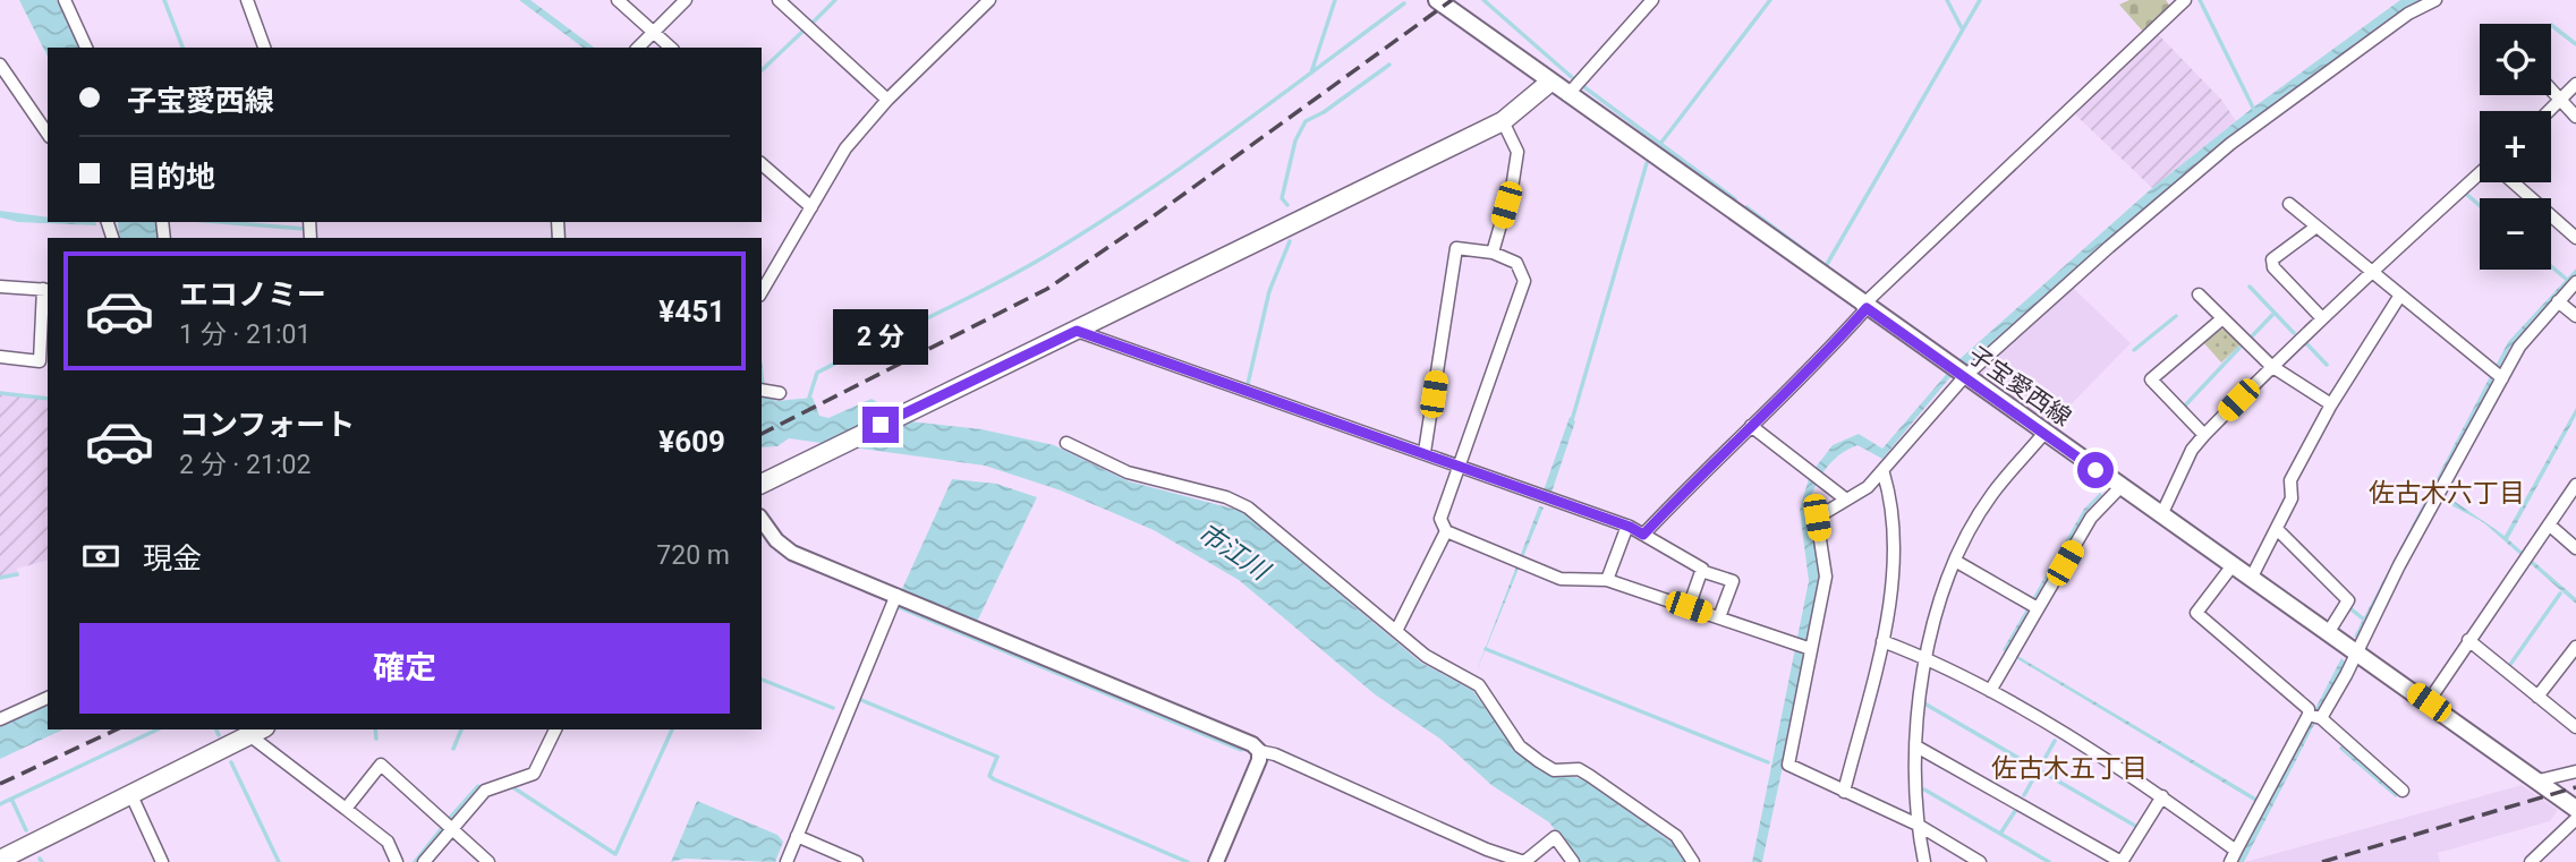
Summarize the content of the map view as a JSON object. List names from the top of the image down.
{
  "streets": {
    "main road": ["子宝愛西線"]
  },
  "districts": ["佐古木六丁目", "佐古木五丁目"],
  "water": ["市江川"],
  "page": {
    "map_buttons": ["+", "−"],
    "banner": ["子宝愛西線", "目的地"],
    "list": [
      {
        "name": "エコノミー",
        "note": "1 分 · 21:01",
        "value": "¥451"
      },
      {
        "name": "コンフォート",
        "note": "2 分 · 21:02",
        "value": "¥609"
      }
    ],
    "bubble": "2 分",
    "pay": ["現金", "720 m"],
    "buttons": "確定"
  }
}
